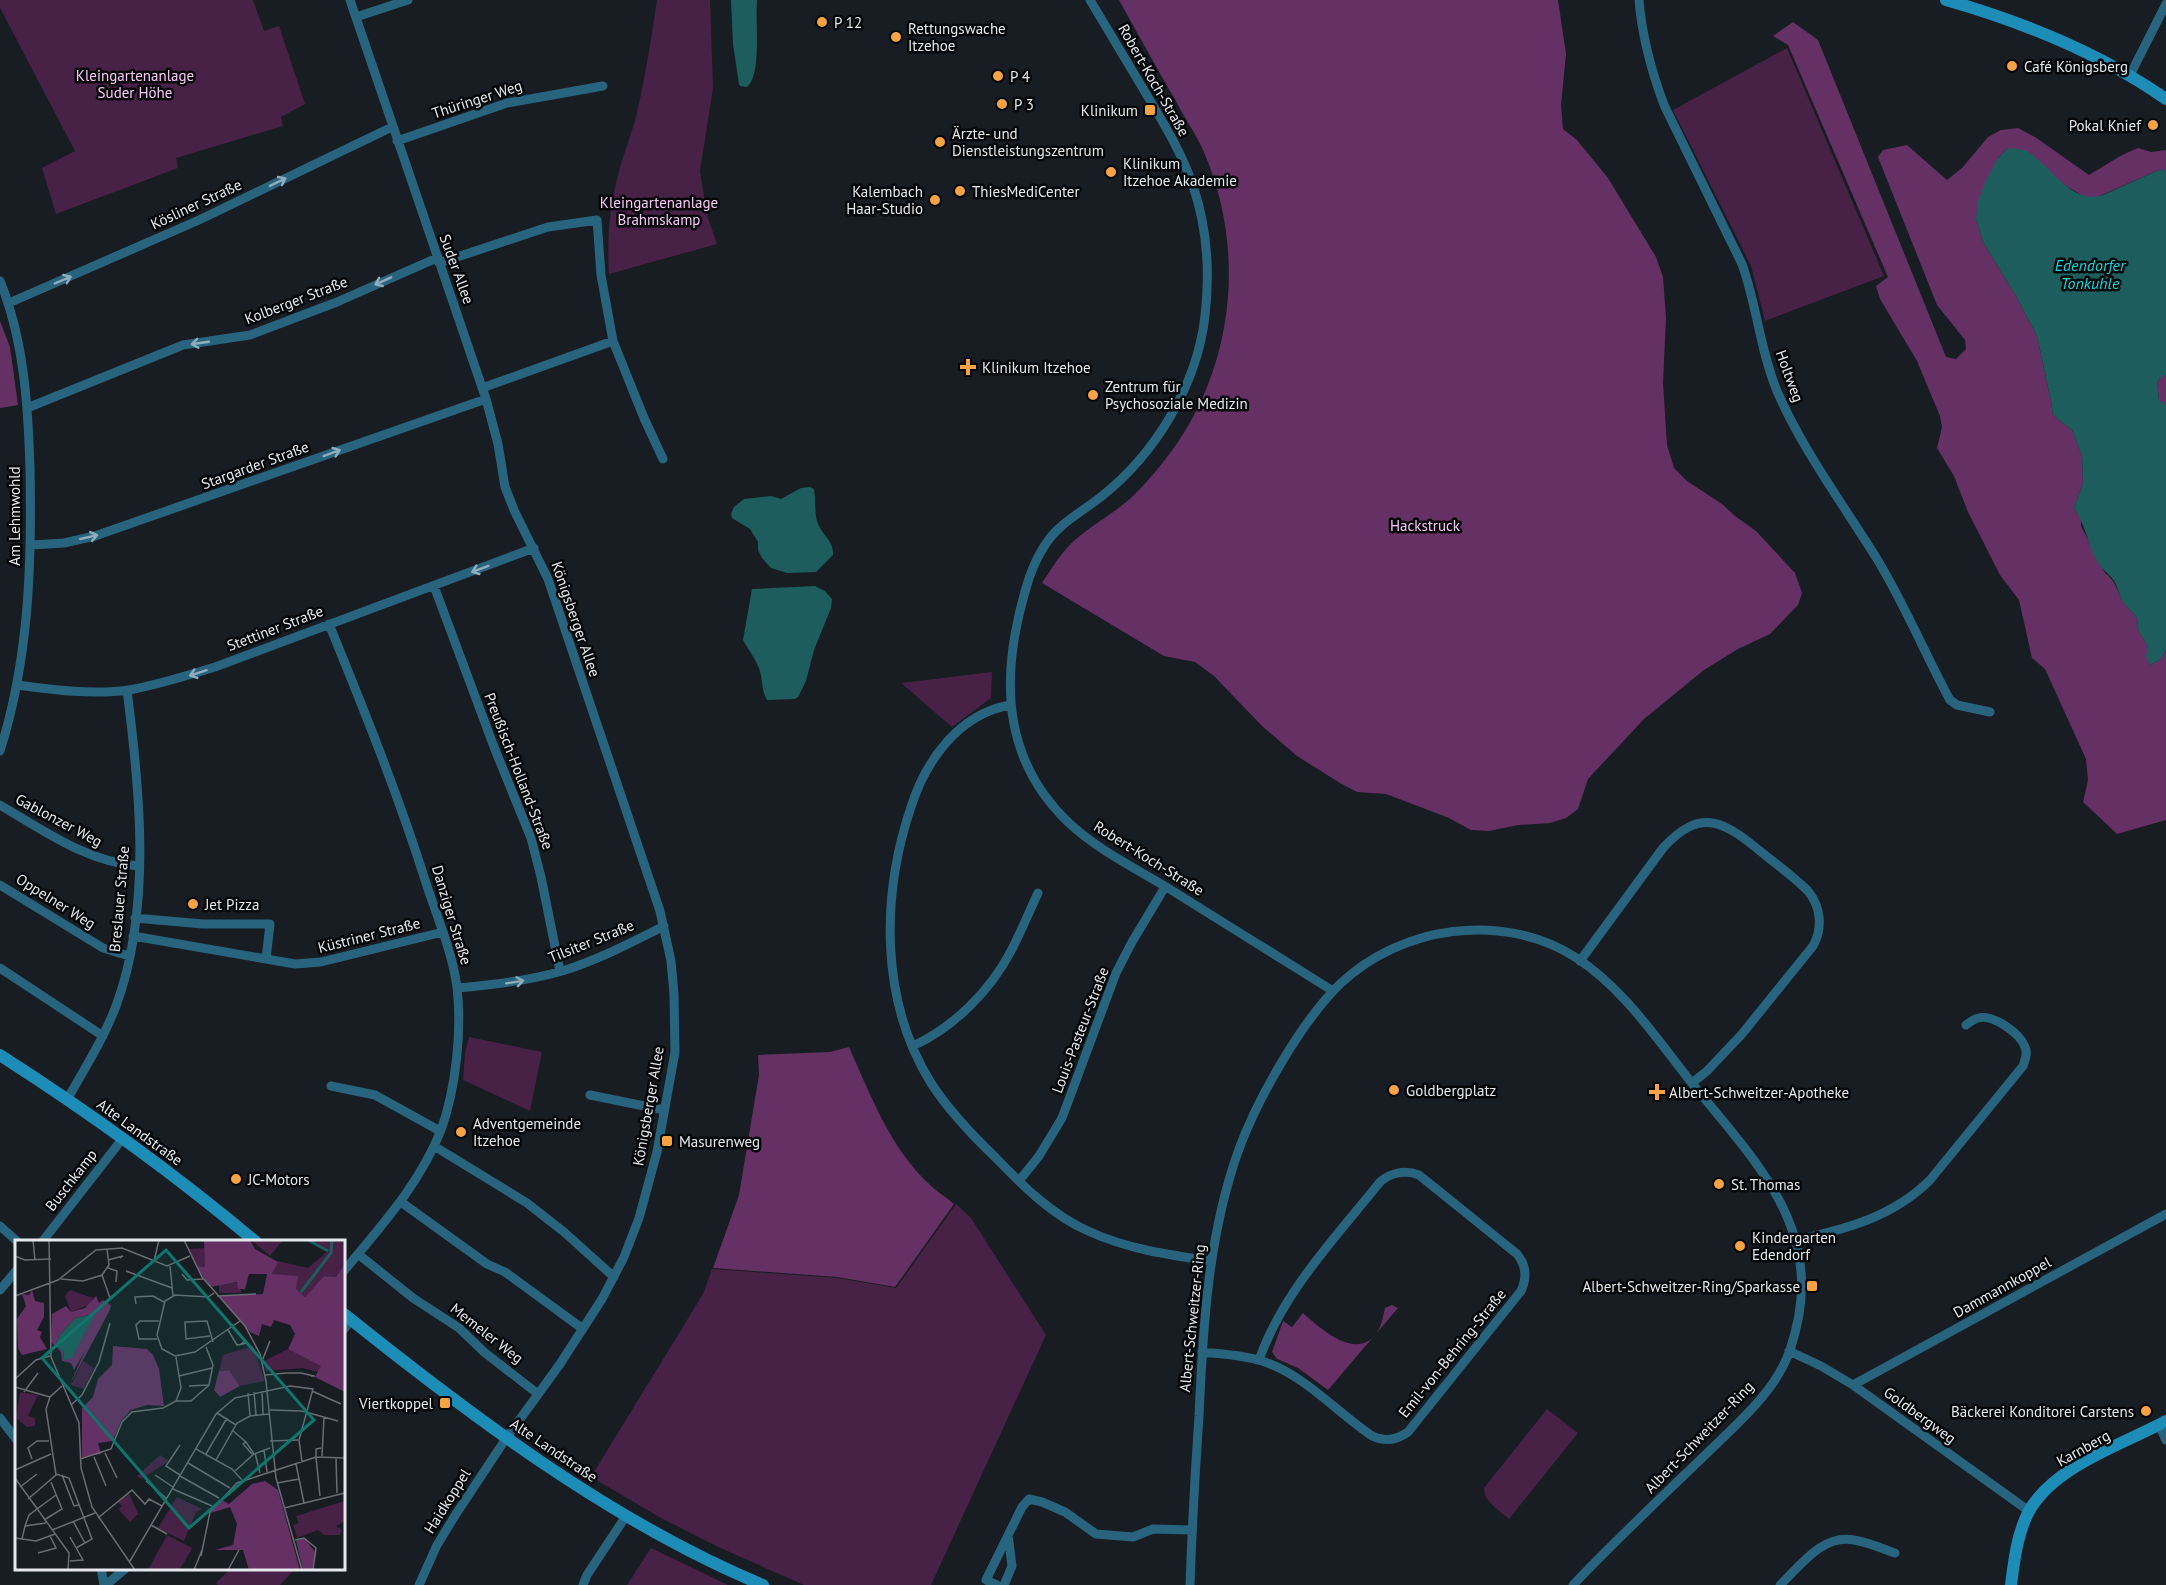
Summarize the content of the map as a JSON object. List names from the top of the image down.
{
  "streets": {
    "street": [
      "Robert-Koch-Straße",
      "Thüringer Weg",
      "Kösliner Straße",
      "Suder Allee",
      "Kolberger Straße",
      "Holtweg",
      "Stargarder Straße",
      "Am Lehmwohld",
      "Königsberger Allee",
      "Stettiner Straße",
      "Preußisch-Holland-Straße",
      "Gablonzer Weg",
      "Breslauer Straße",
      "Oppelner Weg",
      "Danziger Straße",
      "Küstriner Straße",
      "Tilsiter Straße",
      "Louis-Pasteur-Straße",
      "Alte Landstraße",
      "Buschkamp",
      "Dammannkoppel",
      "Albert-Schweitzer-Ring",
      "Memeler Weg",
      "Emil-von-Behring-Straße",
      "Goldbergweg",
      "Karnberg",
      "Haidkoppel"
    ]
  },
  "crossings": [
    ["Robert-Koch-Straße", "Louis-Pasteur-Straße"],
    ["Robert-Koch-Straße", "Albert-Schweitzer-Ring"],
    ["Thüringer Weg", "Suder Allee"],
    ["Kösliner Straße", "Suder Allee"],
    ["Kösliner Straße", "Am Lehmwohld"],
    ["Suder Allee", "Kolberger Straße"],
    ["Suder Allee", "Stargarder Straße"],
    ["Suder Allee", "Königsberger Allee"],
    ["Suder Allee", "Stettiner Straße"],
    ["Kolberger Straße", "Am Lehmwohld"],
    ["Stargarder Straße", "Am Lehmwohld"],
    ["Am Lehmwohld", "Stettiner Straße"],
    ["Königsberger Allee", "Stettiner Straße"],
    ["Königsberger Allee", "Tilsiter Straße"],
    ["Königsberger Allee", "Alte Landstraße"],
    ["Königsberger Allee", "Memeler Weg"],
    ["Königsberger Allee", "Haidkoppel"],
    ["Stettiner Straße", "Preußisch-Holland-Straße"],
    ["Stettiner Straße", "Breslauer Straße"],
    ["Stettiner Straße", "Danziger Straße"],
    ["Preußisch-Holland-Straße", "Tilsiter Straße"],
    ["Gablonzer Weg", "Breslauer Straße"],
    ["Breslauer Straße", "Oppelner Weg"],
    ["Breslauer Straße", "Küstriner Straße"],
    ["Breslauer Straße", "Alte Landstraße"],
    ["Danziger Straße", "Küstriner Straße"],
    ["Danziger Straße", "Tilsiter Straße"],
    ["Danziger Straße", "Memeler Weg"],
    ["Alte Landstraße", "Buschkamp"],
    ["Alte Landstraße", "Haidkoppel"],
    ["Dammannkoppel", "Goldbergweg"],
    ["Albert-Schweitzer-Ring", "Emil-von-Behring-Straße"],
    ["Albert-Schweitzer-Ring", "Goldbergweg"],
    ["Goldbergweg", "Karnberg"]
  ],
  "one_way": [
    "Kösliner Straße",
    "Kolberger Straße",
    "Stargarder Straße",
    "Stettiner Straße",
    "Tilsiter Straße"
  ],
  "water": ["Edendorfer Tonkuhle"],
  "parks": ["Kleingartenanlage Suder Höhe", "Kleingartenanlage Brahmskamp", "Hackstruck"],
  "places": {
    "other": [
      "P 12",
      "Rettungswache Itzehoe",
      "Café Königsberg",
      "P 4",
      "P 3",
      "Pokal Knief",
      "Ärzte- und Dienstleistungszentrum",
      "Klinikum Itzehoe Akademie",
      "ThiesMediCenter",
      "Kalembach Haar-Studio",
      "Zentrum für Psychosoziale Medizin",
      "Jet Pizza",
      "Goldbergplatz",
      "Adventgemeinde Itzehoe",
      "JC-Motors",
      "St. Thomas",
      "Kindergarten Edendorf",
      "Bäckerei Konditorei Carstens"
    ],
    "transit": [
      "Klinikum",
      "Masurenweg",
      "Albert-Schweitzer-Ring/Sparkasse",
      "Viertkoppel"
    ],
    "health": ["Klinikum Itzehoe", "Albert-Schweitzer-Apotheke"]
  }
}
